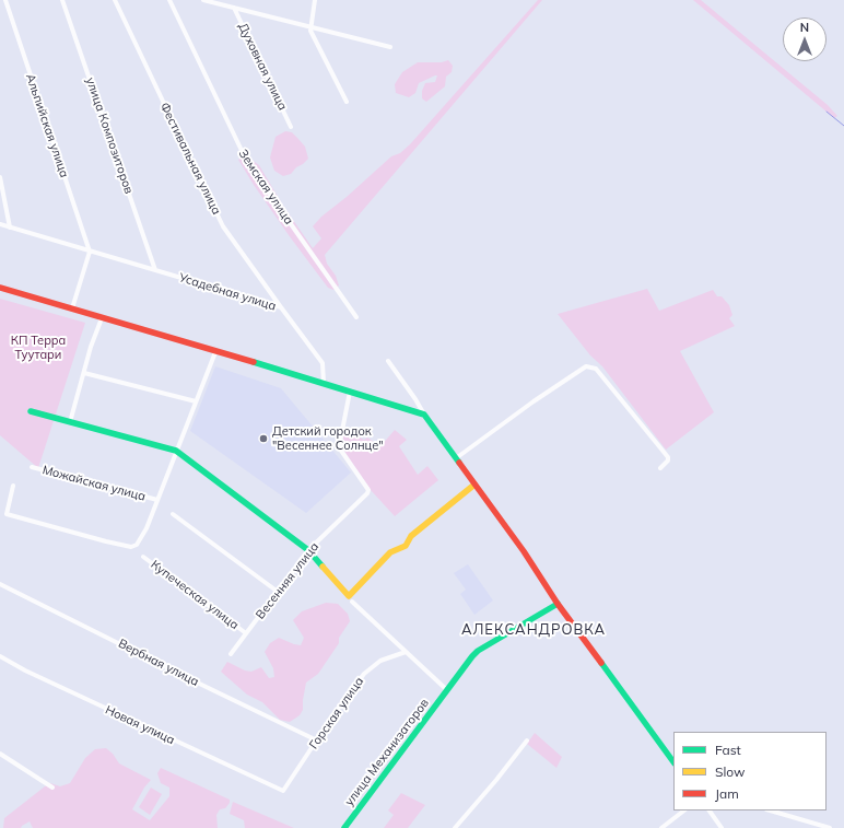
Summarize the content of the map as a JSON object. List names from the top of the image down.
{
  "streets": {
    "street": [
      "Духовная улица",
      "Альпийская улица",
      "улица Композиторов",
      "Фестивальная улица",
      "Земская улица",
      "Усадебная улица",
      "Можайская улица",
      "Весенняя улица",
      "Купеческая улица",
      "Вербная улица",
      "Горская улица",
      "Новая улица",
      "улица Механизаторов"
    ]
  },
  "crossings": [
    ["Альпийская улица", "Усадебная улица"],
    ["улица Композиторов", "Усадебная улица"],
    ["Фестивальная улица", "Усадебная улица"],
    ["Весенняя улица", "Купеческая улица"],
    ["Вербная улица", "Горская улица"],
    ["Горская улица", "Новая улица"]
  ],
  "districts": ["АЛЕКСАНДРОВКА"],
  "parks": ["КП Терра Туутари"],
  "places": ["Детский городок \"Весеннее Солнце\""],
  "legend": ["Fast", "Slow", "Jam"],
  "north": "top"
}
